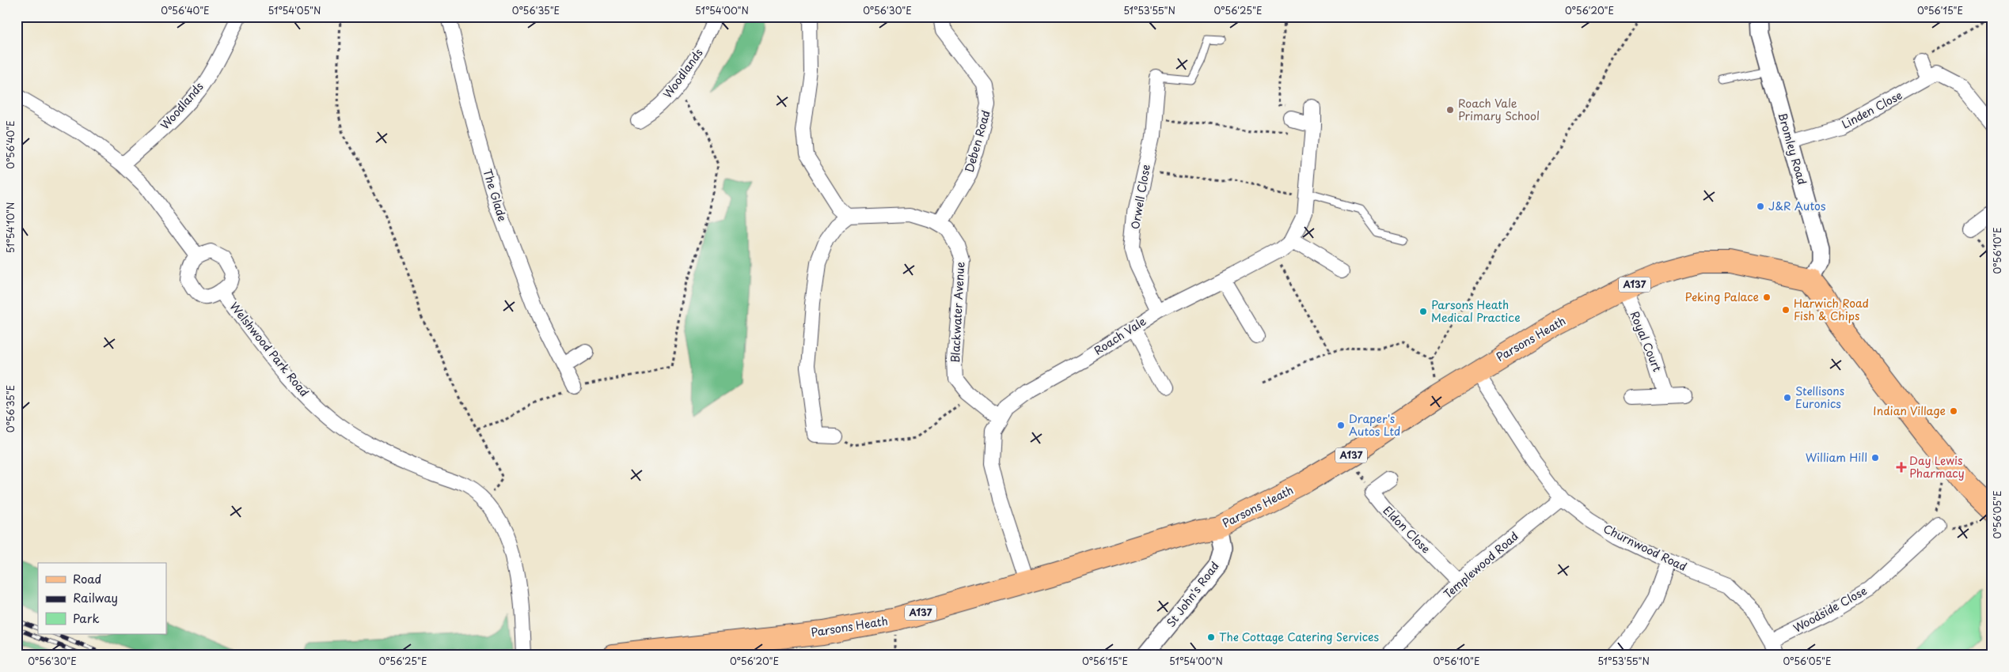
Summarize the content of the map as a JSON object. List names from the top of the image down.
{
  "streets": {
    "main road": ["A137", "Parsons Heath"],
    "street": [
      "Woodlands",
      "Linden Close",
      "Deben Road",
      "Bromley Road",
      "The Glade",
      "Orwell Close",
      "Blackwater Avenue",
      "Roach Vale",
      "Royal Court",
      "Welshwood Park Road",
      "Eldon Close",
      "Churnwood Road",
      "Templewood Road",
      "St John's Road",
      "Woodside Close"
    ]
  },
  "crossings": [
    ["Linden Close", "Bromley Road"],
    ["Deben Road", "Blackwater Avenue"],
    ["Bromley Road", "Parsons Heath"],
    ["Orwell Close", "Roach Vale"],
    ["Blackwater Avenue", "Roach Vale"],
    ["Roach Vale", "Parsons Heath"],
    ["Parsons Heath", "Royal Court"],
    ["Parsons Heath", "Churnwood Road"],
    ["Parsons Heath", "St John's Road"],
    ["Eldon Close", "Templewood Road"],
    ["Churnwood Road", "Templewood Road"],
    ["Churnwood Road", "Woodside Close"]
  ],
  "places": {
    "other": [
      "Roach Vale Primary School",
      "J&R Autos",
      "Peking Palace",
      "Harwich Road Fish & Chips",
      "Parsons Heath Medical Practice",
      "Stellisons Euronics",
      "Indian Village",
      "Draper's Autos Ltd",
      "William Hill",
      "The Cottage Catering Services"
    ],
    "health": ["Day Lewis Pharmacy"]
  },
  "legend": ["Road", "Railway", "Park"],
  "coordinates": [
    "0°56'40\"E",
    "51°54'05\"N",
    "0°56'35\"E",
    "51°54'00\"N",
    "0°56'30\"E",
    "51°53'55\"N",
    "0°56'25\"E",
    "0°56'20\"E",
    "0°56'15\"E",
    "51°54'10\"N",
    "0°56'10\"E",
    "0°56'05\"E"
  ]
}
